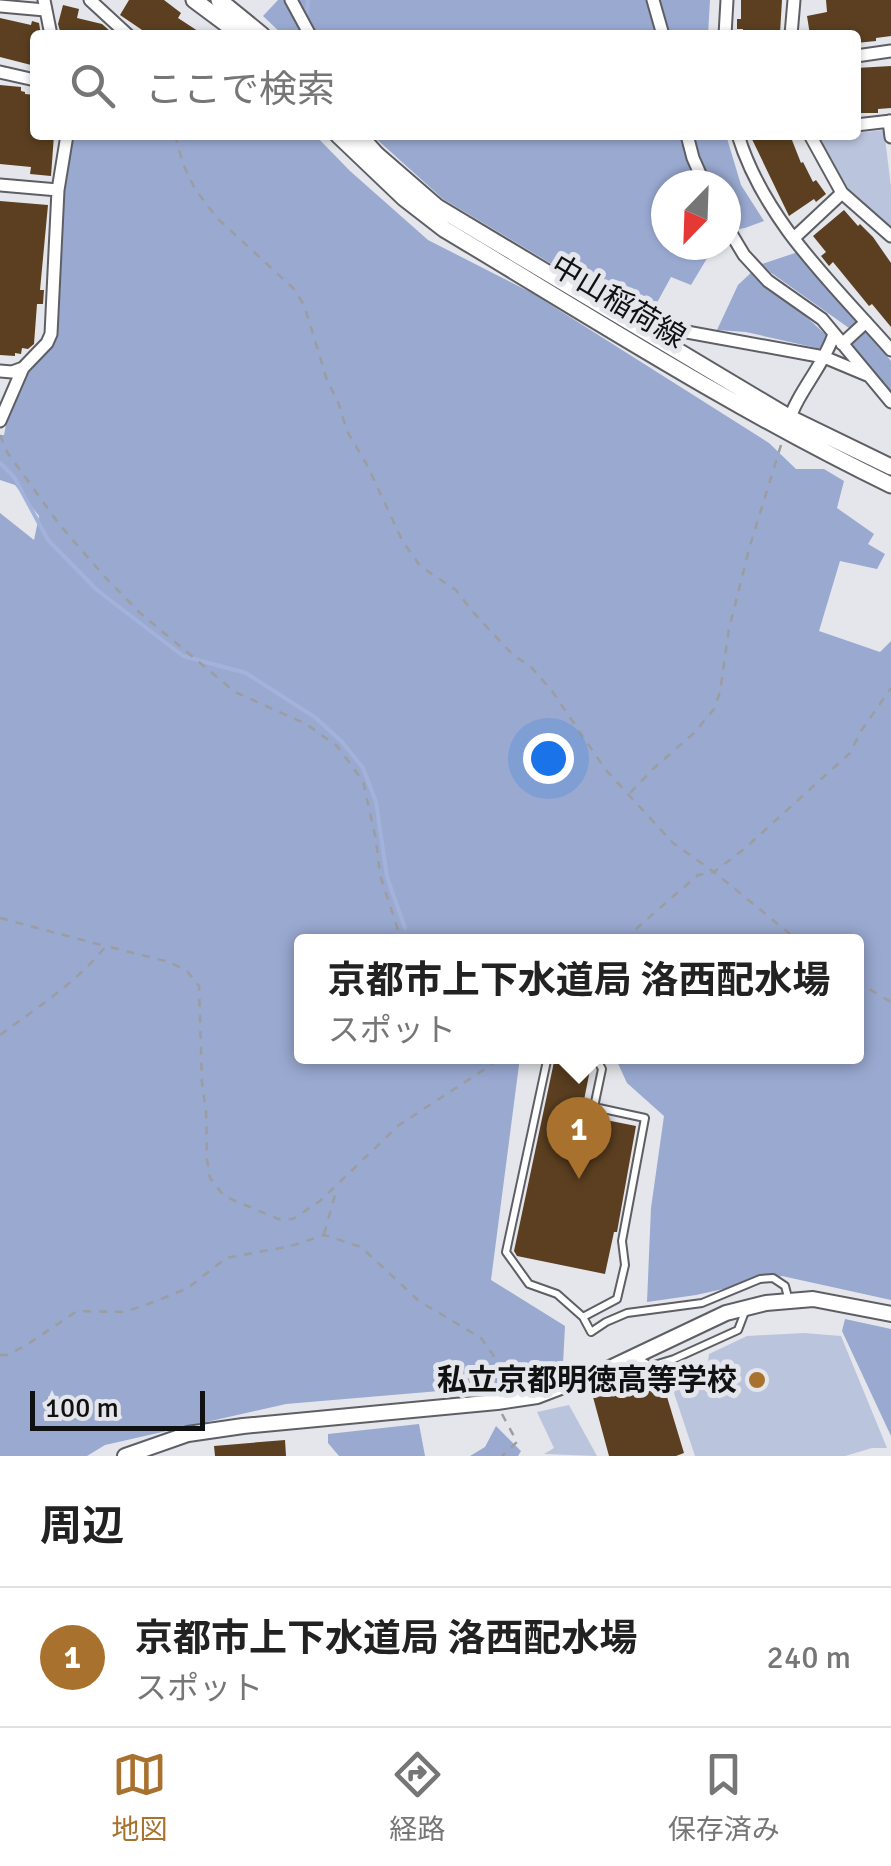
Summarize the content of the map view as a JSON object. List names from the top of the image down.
{
  "streets": {
    "main road": ["中山稲荷線"]
  },
  "places": ["私立京都明徳高等学校"],
  "scale_bar": "100 m",
  "north": "bottom left",
  "page": {
    "search": "ここで検索",
    "popup": ["京都市上下水道局 洛西配水場", "スポット"],
    "pins": "1",
    "scale": "100 m",
    "heading": "周辺",
    "list": [
      {
        "mark": "1",
        "name": "京都市上下水道局 洛西配水場",
        "note": "スポット",
        "value": "240 m"
      }
    ],
    "nav": ["地図", "経路", "保存済み"]
  }
}
